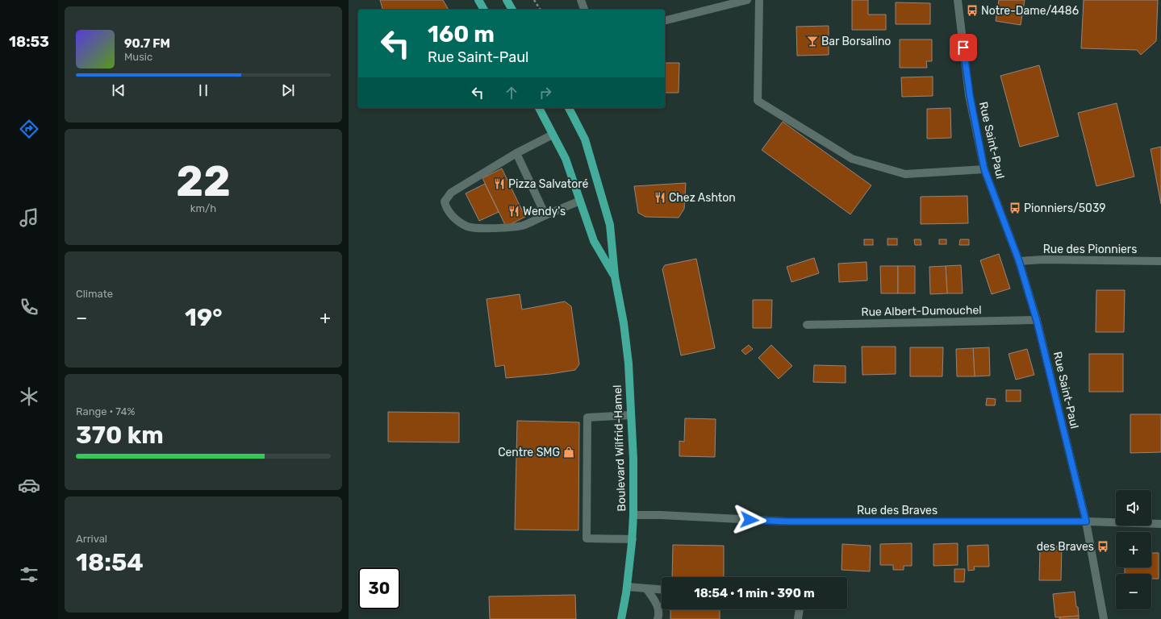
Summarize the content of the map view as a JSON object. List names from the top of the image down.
{
  "streets": {
    "main road": ["Boulevard Wilfrid-Hamel"],
    "street": [
      "Rue Saint-Paul",
      "Rue des Pionniers",
      "Rue Albert-Dumouchel",
      "Rue des Braves"
    ]
  },
  "crossings": [
    ["Rue Saint-Paul", "Rue des Pionniers"],
    ["Rue Saint-Paul", "Rue Albert-Dumouchel"],
    ["Rue Saint-Paul", "Rue des Braves"],
    ["Boulevard Wilfrid-Hamel", "Rue des Braves"]
  ],
  "places": {
    "bus stop": ["Notre-Dame/4486", "Pionniers/5039", "des Braves"],
    "bar": ["Bar Borsalino"],
    "restaurant": ["Pizza Salvatoré", "Chez Ashton", "Wendy's"],
    "shop": ["Centre SMG"]
  },
  "page": {
    "tabs": "18:53",
    "turn": ["160 m", "Rue Saint-Paul"],
    "song": ["90.7 FM", "Music"],
    "tile": [
      ["22", "km/h"],
      "Climate",
      ["Range · 74%", "370 km"],
      ["Arrival", "18:54"]
    ],
    "heat": ["−", "19°", "+"],
    "map_buttons": ["+", "−"],
    "limit": "30",
    "trip": "18:54 · 1 min · 390 m"
  }
}
